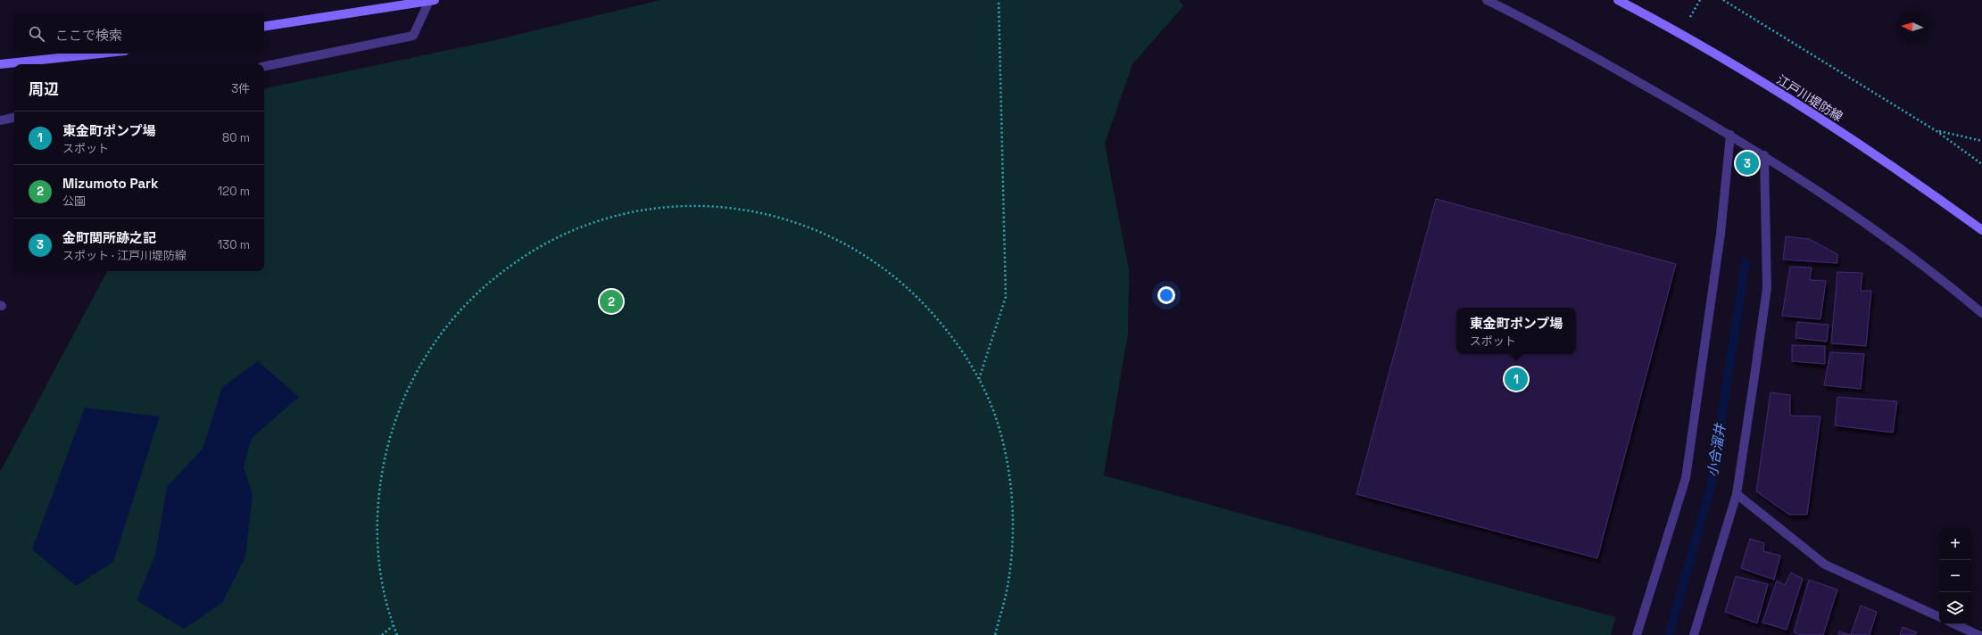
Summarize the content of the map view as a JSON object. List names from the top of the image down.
{
  "streets": {
    "main road": ["江戸川堤防線"]
  },
  "water": ["小合溜井"],
  "north": "left",
  "page": {
    "search": "ここで検索",
    "heading": ["周辺", "3件"],
    "list": [
      {
        "mark": "1",
        "name": "東金町ポンプ場",
        "note": "スポット",
        "value": "80 m"
      },
      {
        "mark": "2",
        "name": "Mizumoto Park",
        "note": "公園",
        "value": "120 m"
      },
      {
        "mark": "3",
        "name": "金町関所跡之記",
        "note": "スポット · 江戸川堤防線",
        "value": "130 m"
      }
    ],
    "pins": ["3", "2", "1"],
    "popup": ["東金町ポンプ場", "スポット"],
    "map_buttons": ["+", "−"]
  }
}
